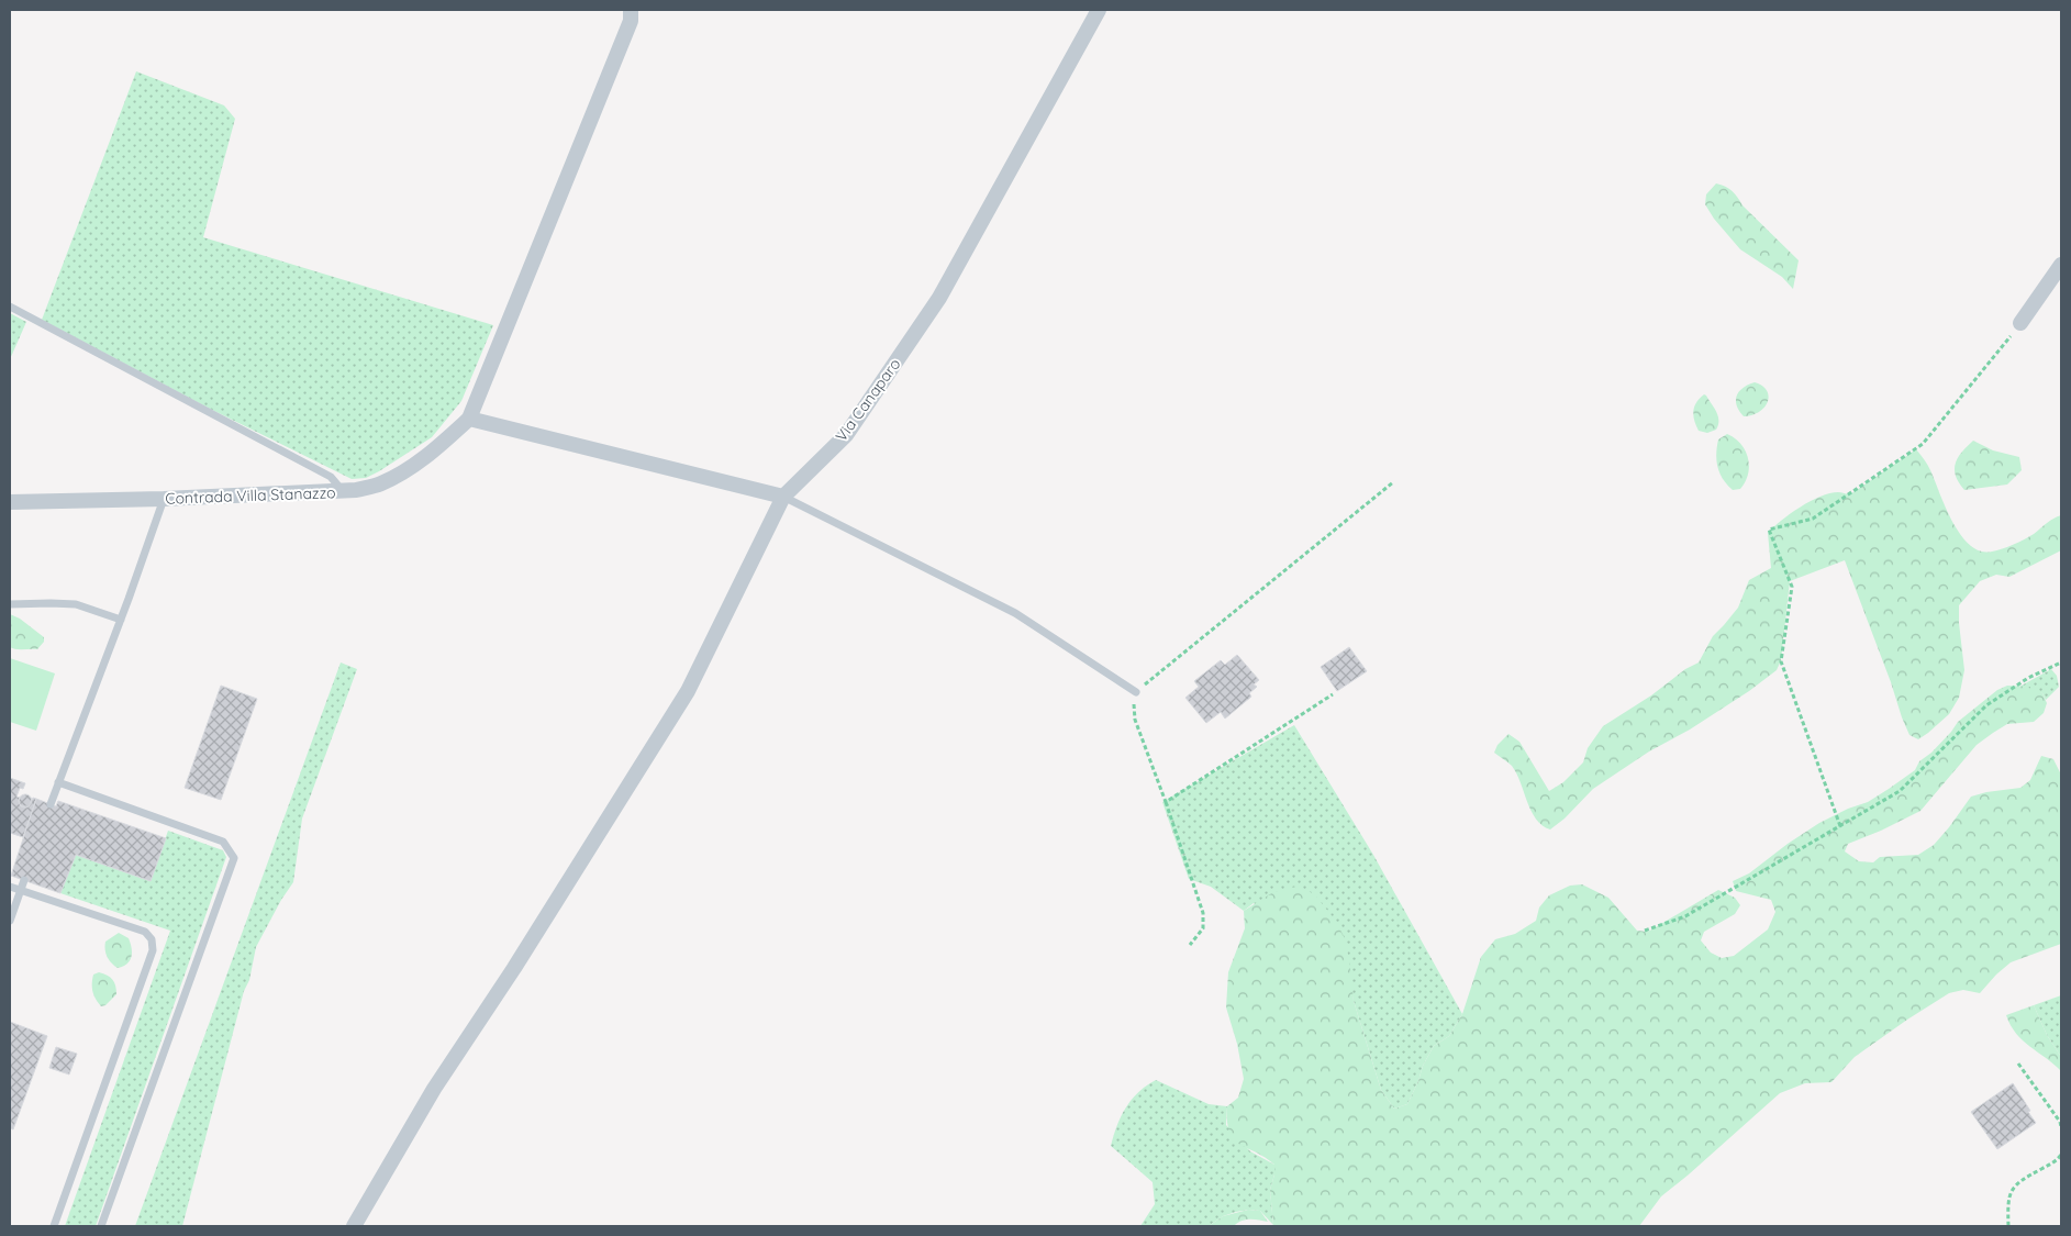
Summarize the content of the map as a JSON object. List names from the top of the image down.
{
  "streets": {
    "street": ["Via Canaparo", "Contrada Villa Stanazzo"]
  }
}
